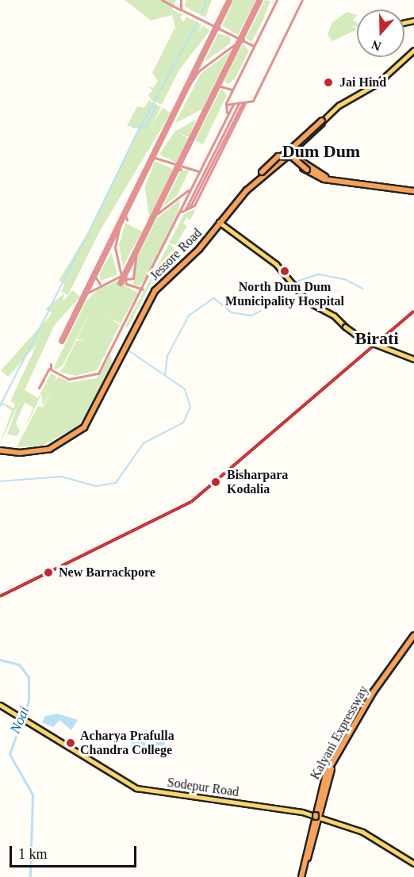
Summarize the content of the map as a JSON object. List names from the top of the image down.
{
  "streets": {
    "highway": ["Kalyani Expressway"],
    "main road": ["Sodepur Road"]
  },
  "crossings": [
    ["Kalyani Expressway", "Sodepur Road"]
  ],
  "districts": ["Dum Dum", "Birati"],
  "water": ["Noai"],
  "places": [
    "Jai Hind",
    "North Dum Dum Municipality Hospital",
    "Bisharpara Kodalia",
    "New Barrackpore",
    "Acharya Prafulla Chandra College"
  ],
  "scale_bar": "1 km",
  "north": "bottom"
}
